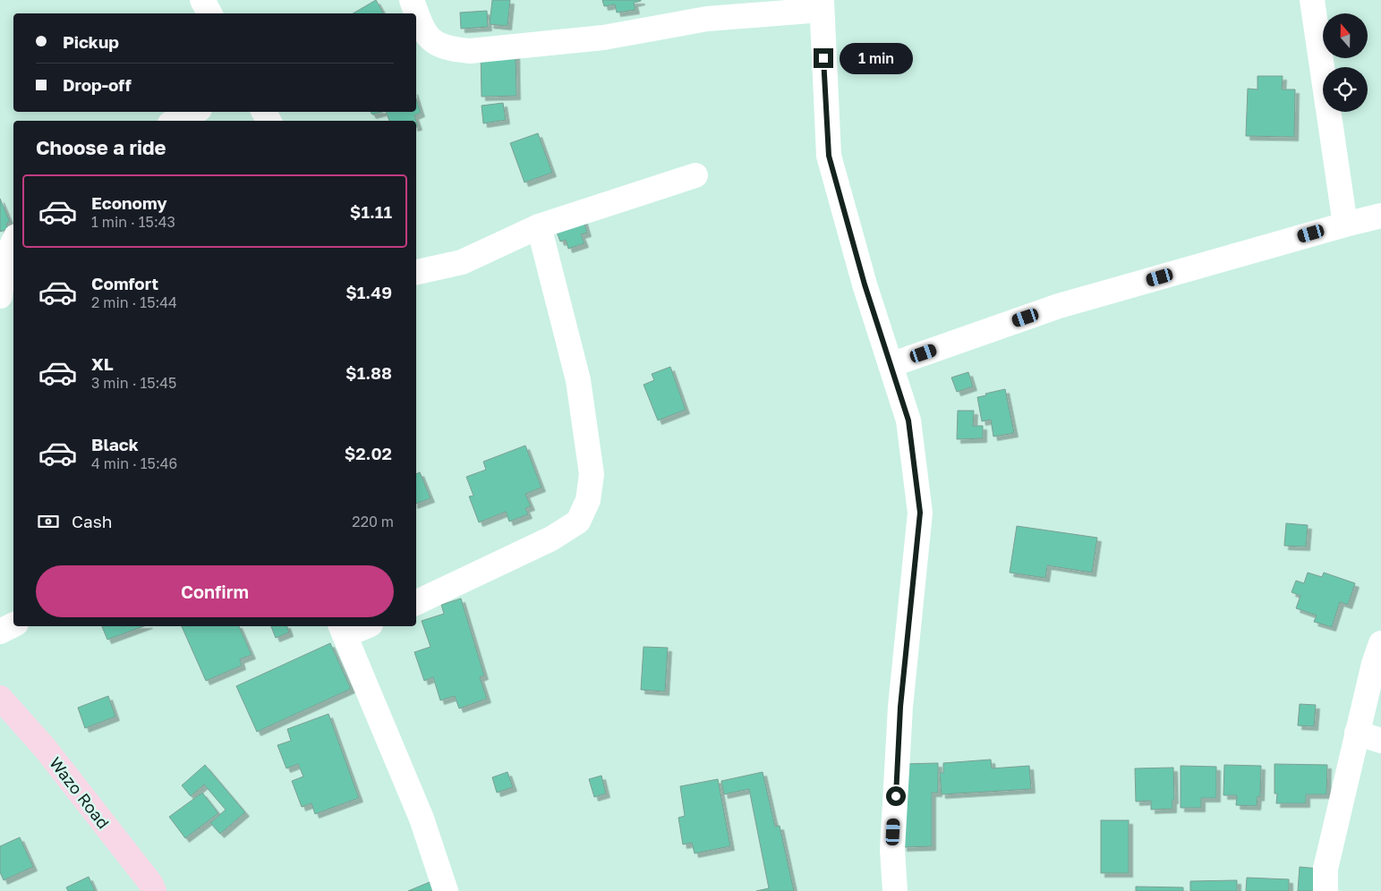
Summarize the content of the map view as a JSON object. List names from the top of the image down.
{
  "streets": {
    "main road": ["Wazo Road"]
  },
  "north": "top",
  "page": {
    "banner": ["Pickup", "Drop-off"],
    "bubble": "1 min",
    "heading": "Choose a ride",
    "list": [
      {
        "name": "Economy",
        "note": "1 min · 15:43",
        "value": "$1.11"
      },
      {
        "name": "Comfort",
        "note": "2 min · 15:44",
        "value": "$1.49"
      },
      {
        "name": "XL",
        "note": "3 min · 15:45",
        "value": "$1.88"
      },
      {
        "name": "Black",
        "note": "4 min · 15:46",
        "value": "$2.02"
      }
    ],
    "pay": ["Cash", "220 m"],
    "buttons": "Confirm"
  }
}
